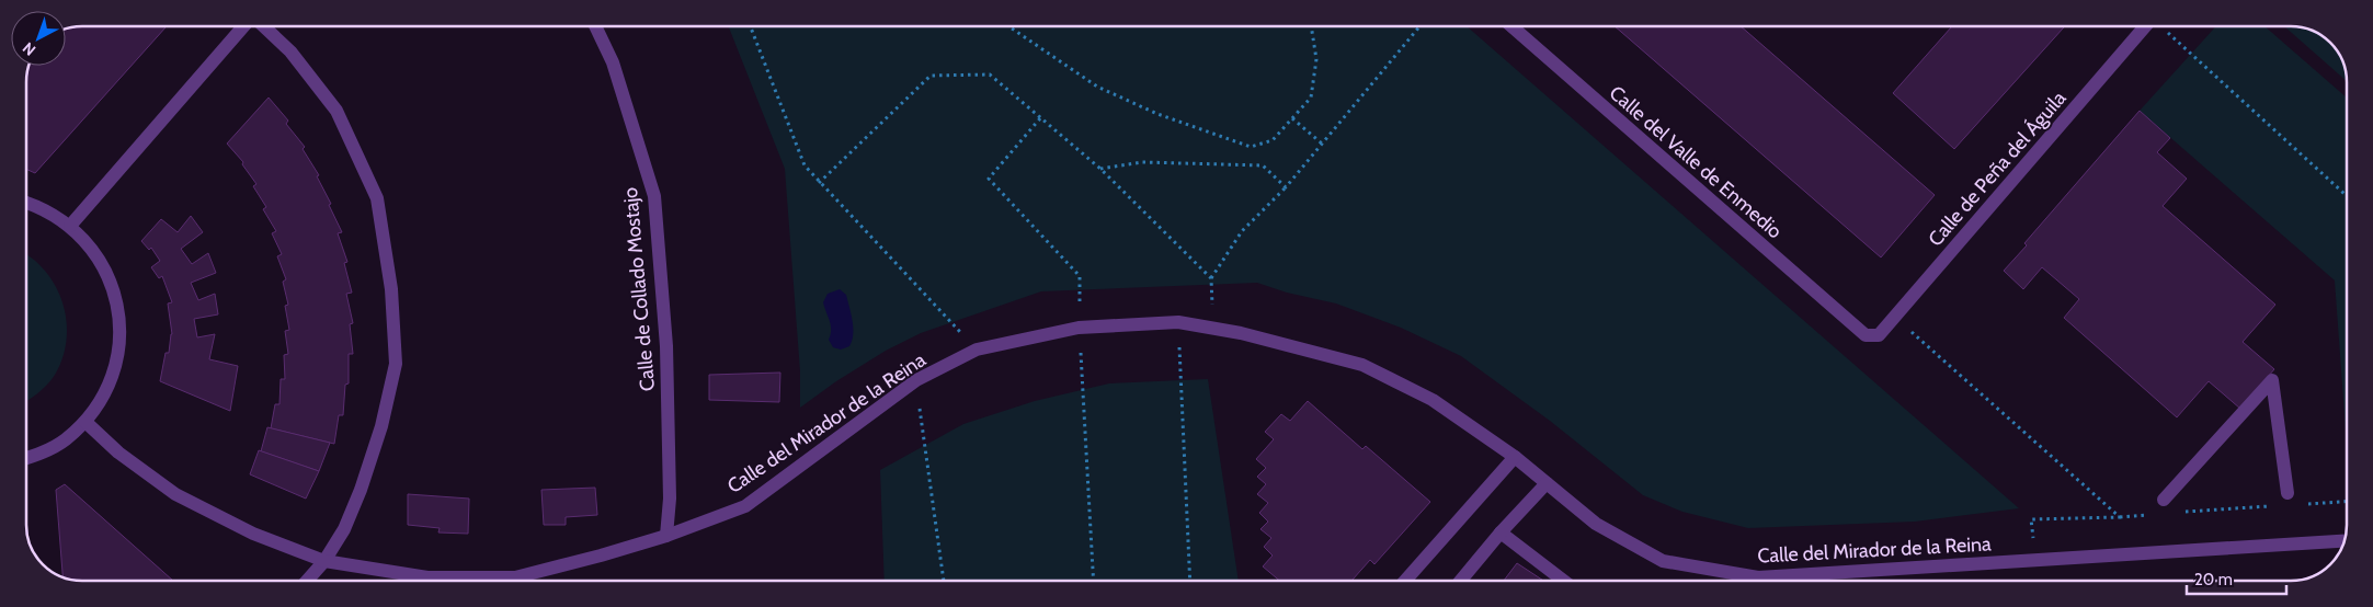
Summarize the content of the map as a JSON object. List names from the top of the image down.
{
  "streets": {
    "street": [
      "Calle del Valle de Enmedio",
      "Calle de Peña del Águila",
      "Calle de Collado Mostajo",
      "Calle del Mirador de la Reina"
    ]
  },
  "crossings": [
    ["Calle del Valle de Enmedio", "Calle de Peña del Águila"],
    ["Calle de Collado Mostajo", "Calle del Mirador de la Reina"]
  ],
  "scale_bar": "20 m",
  "north": "bottom left"
}
